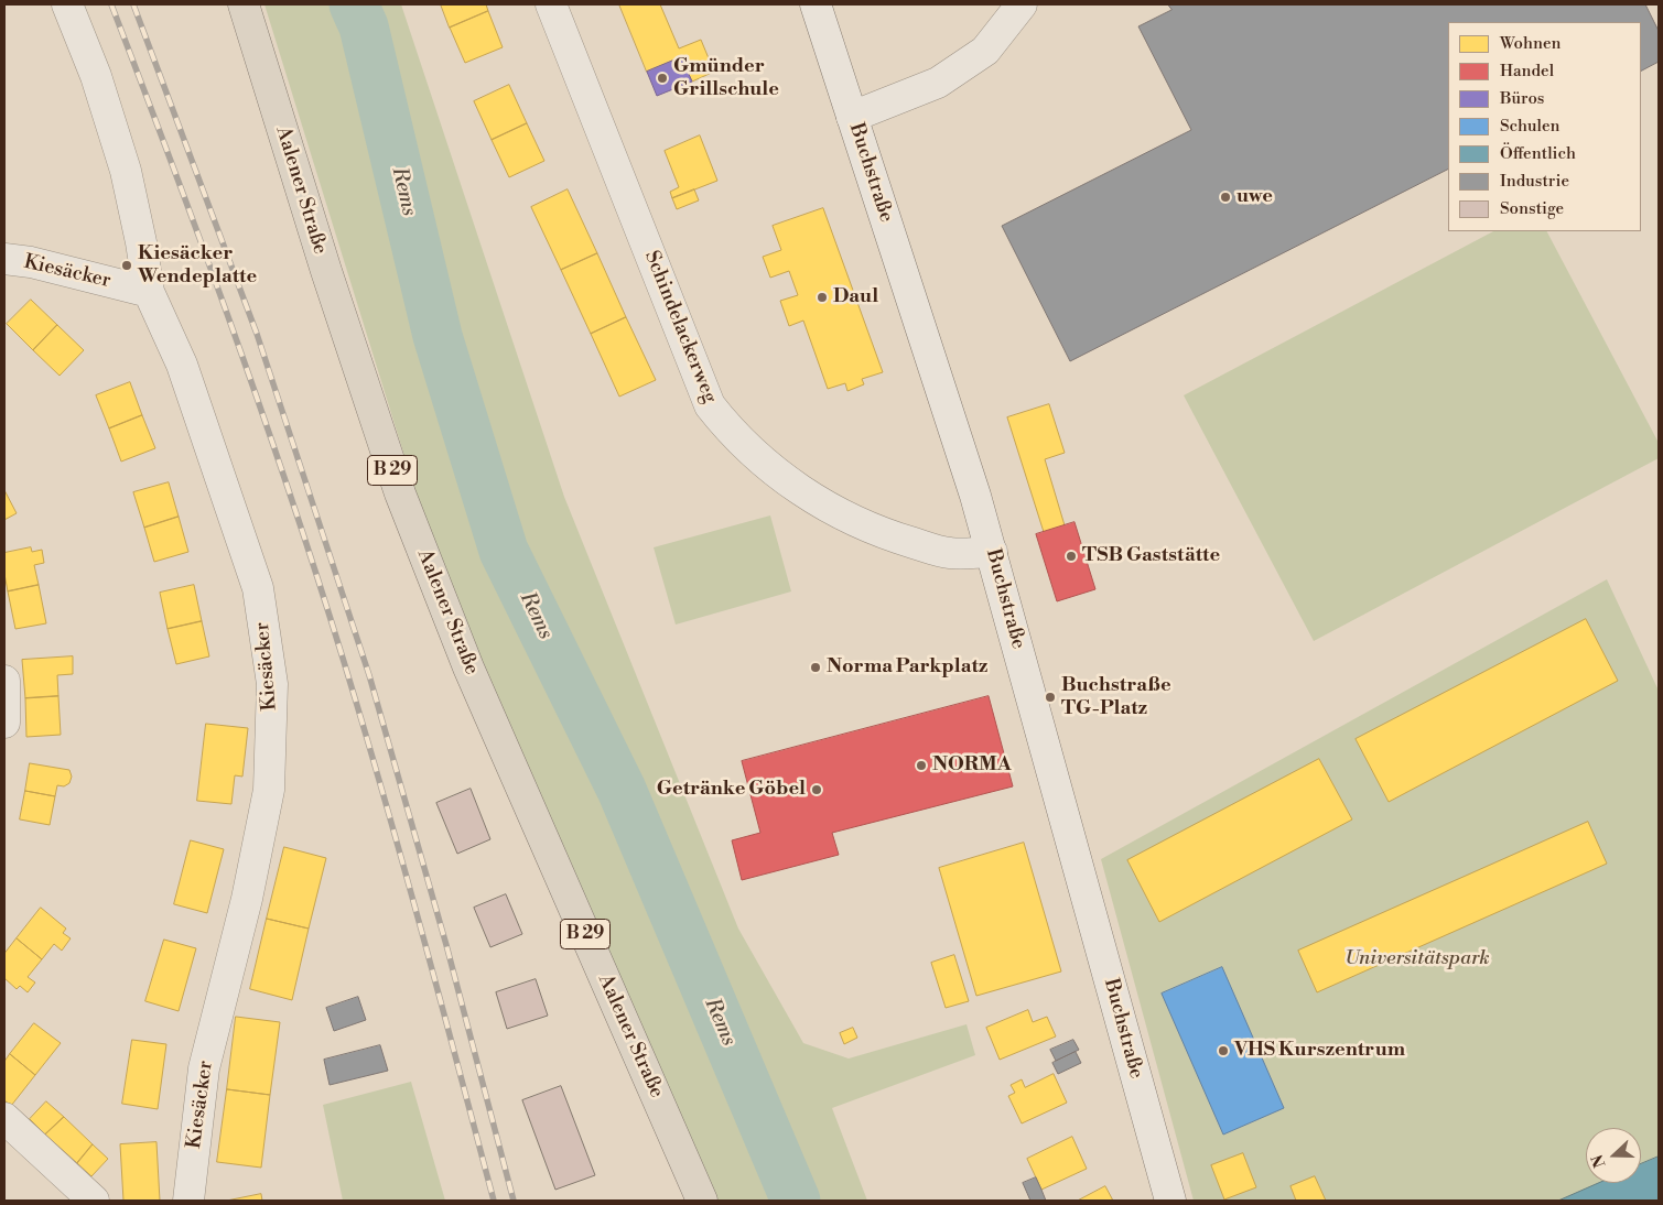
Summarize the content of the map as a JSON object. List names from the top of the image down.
{
  "streets": {
    "main road": ["Aalener Straße", "B 29"],
    "street": ["Buchstraße", "Kiesäcker", "Schindelackerweg"]
  },
  "crossings": [
    ["Buchstraße", "Schindelackerweg"]
  ],
  "water": ["Rems"],
  "parks": ["Universitätspark"],
  "places": [
    "Gmünder Grillschule",
    "uwe",
    "Kiesäcker Wendeplatte",
    "Daul",
    "TSB Gaststätte",
    "Norma Parkplatz",
    "Buchstraße TG-Platz",
    "NORMA",
    "Getränke Göbel",
    "VHS Kurszentrum"
  ],
  "legend": [
    "Wohnen",
    "Handel",
    "Büros",
    "Schulen",
    "Öffentlich",
    "Industrie",
    "Sonstige"
  ],
  "north": "left"
}
